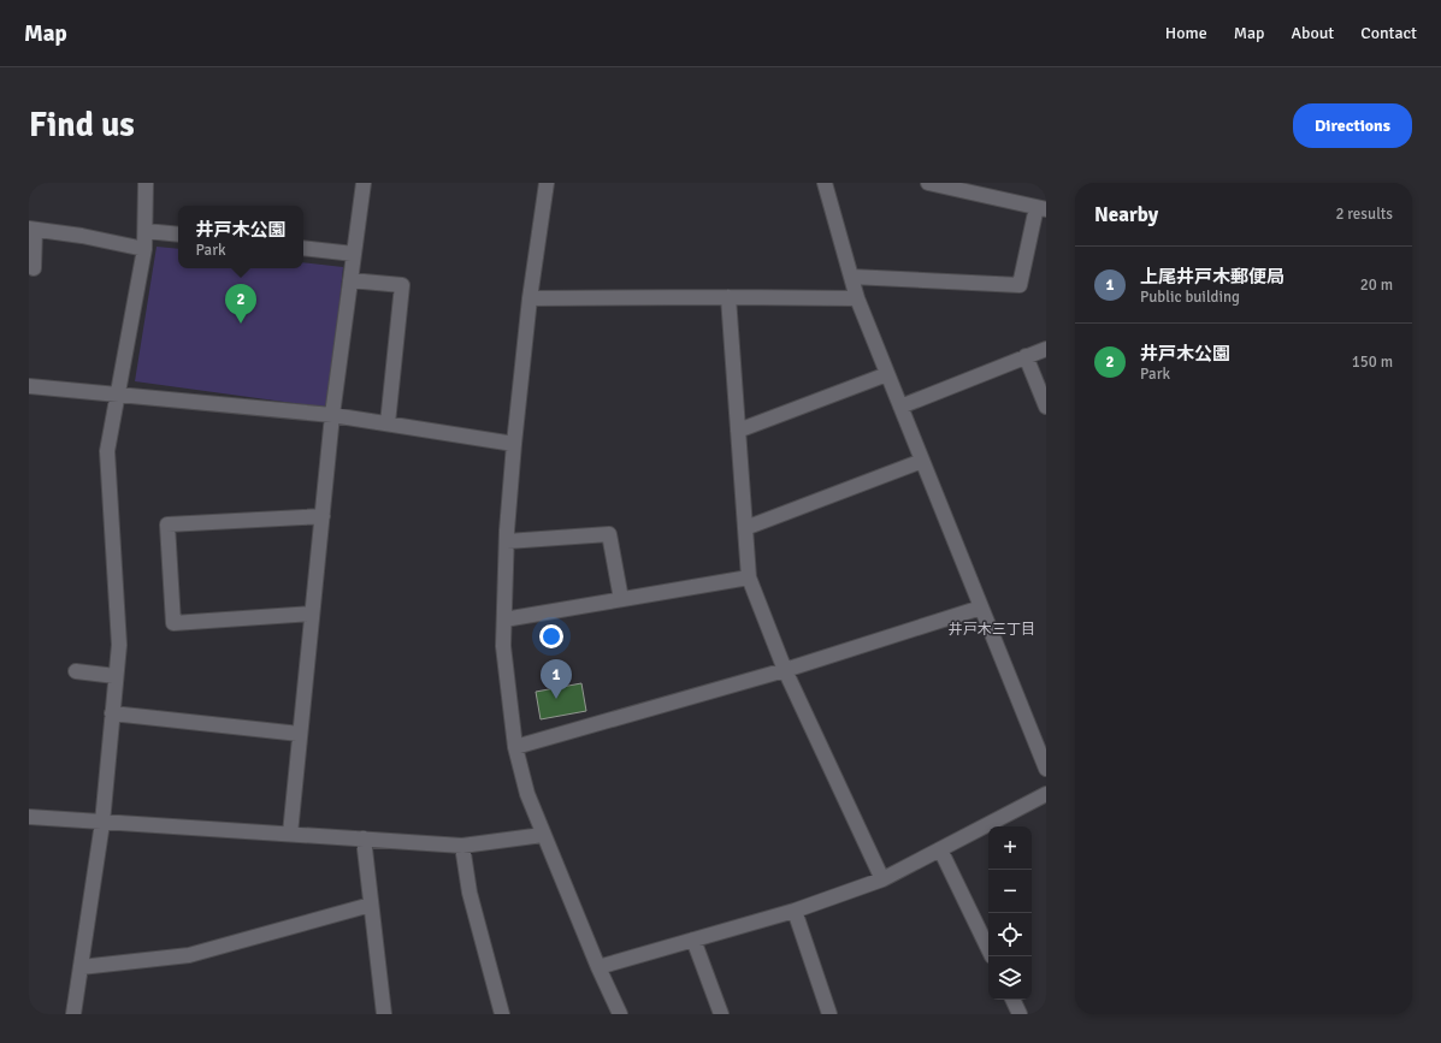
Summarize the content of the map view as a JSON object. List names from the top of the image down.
{
  "districts": ["井戸木三丁目"],
  "page": {
    "header": "Map",
    "nav": [
      "Home",
      "Map",
      "About",
      "Contact"
    ],
    "buttons": "Directions",
    "title": "Find us",
    "heading": ["Nearby", "2 results"],
    "popup": ["井戸木公園", "Park"],
    "list": [
      {
        "mark": "1",
        "name": "上尾井戸木郵便局",
        "note": "Public building",
        "value": "20 m"
      },
      {
        "mark": "2",
        "name": "井戸木公園",
        "note": "Park",
        "value": "150 m"
      }
    ],
    "pins": ["2", "1"],
    "map_buttons": ["+", "−"]
  }
}
